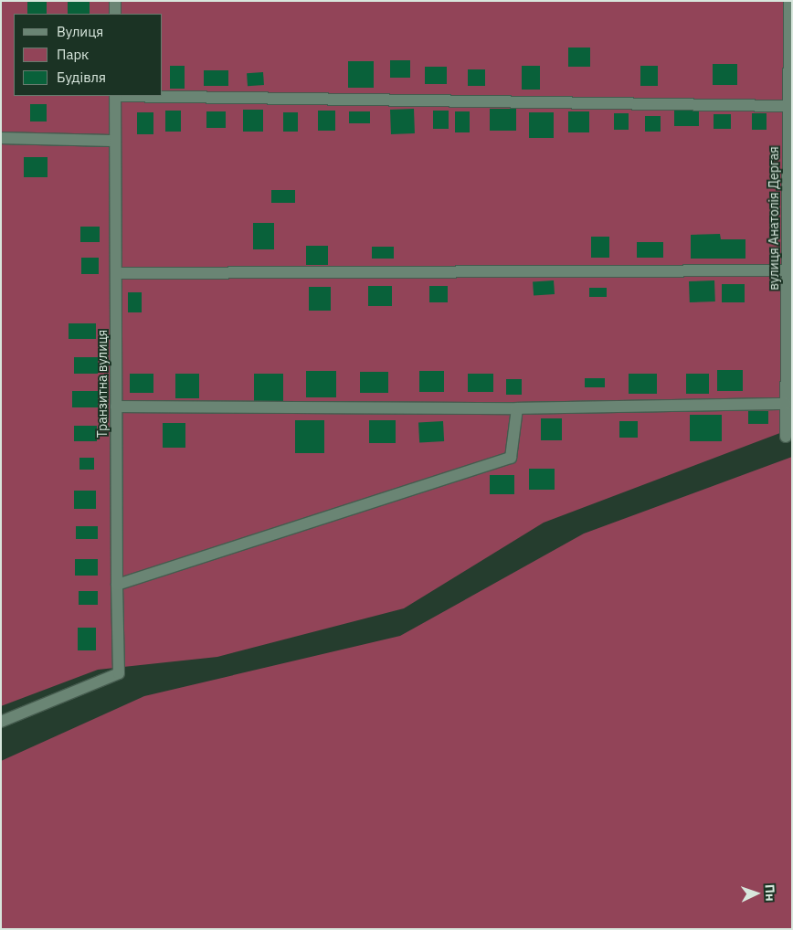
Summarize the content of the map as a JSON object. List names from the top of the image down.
{
  "streets": {
    "street": ["вулиця Анатолія Дергая", "Транзитна вулиця"]
  },
  "legend": ["Вулиця", "Парк", "Будівля"],
  "north": "right"
}
